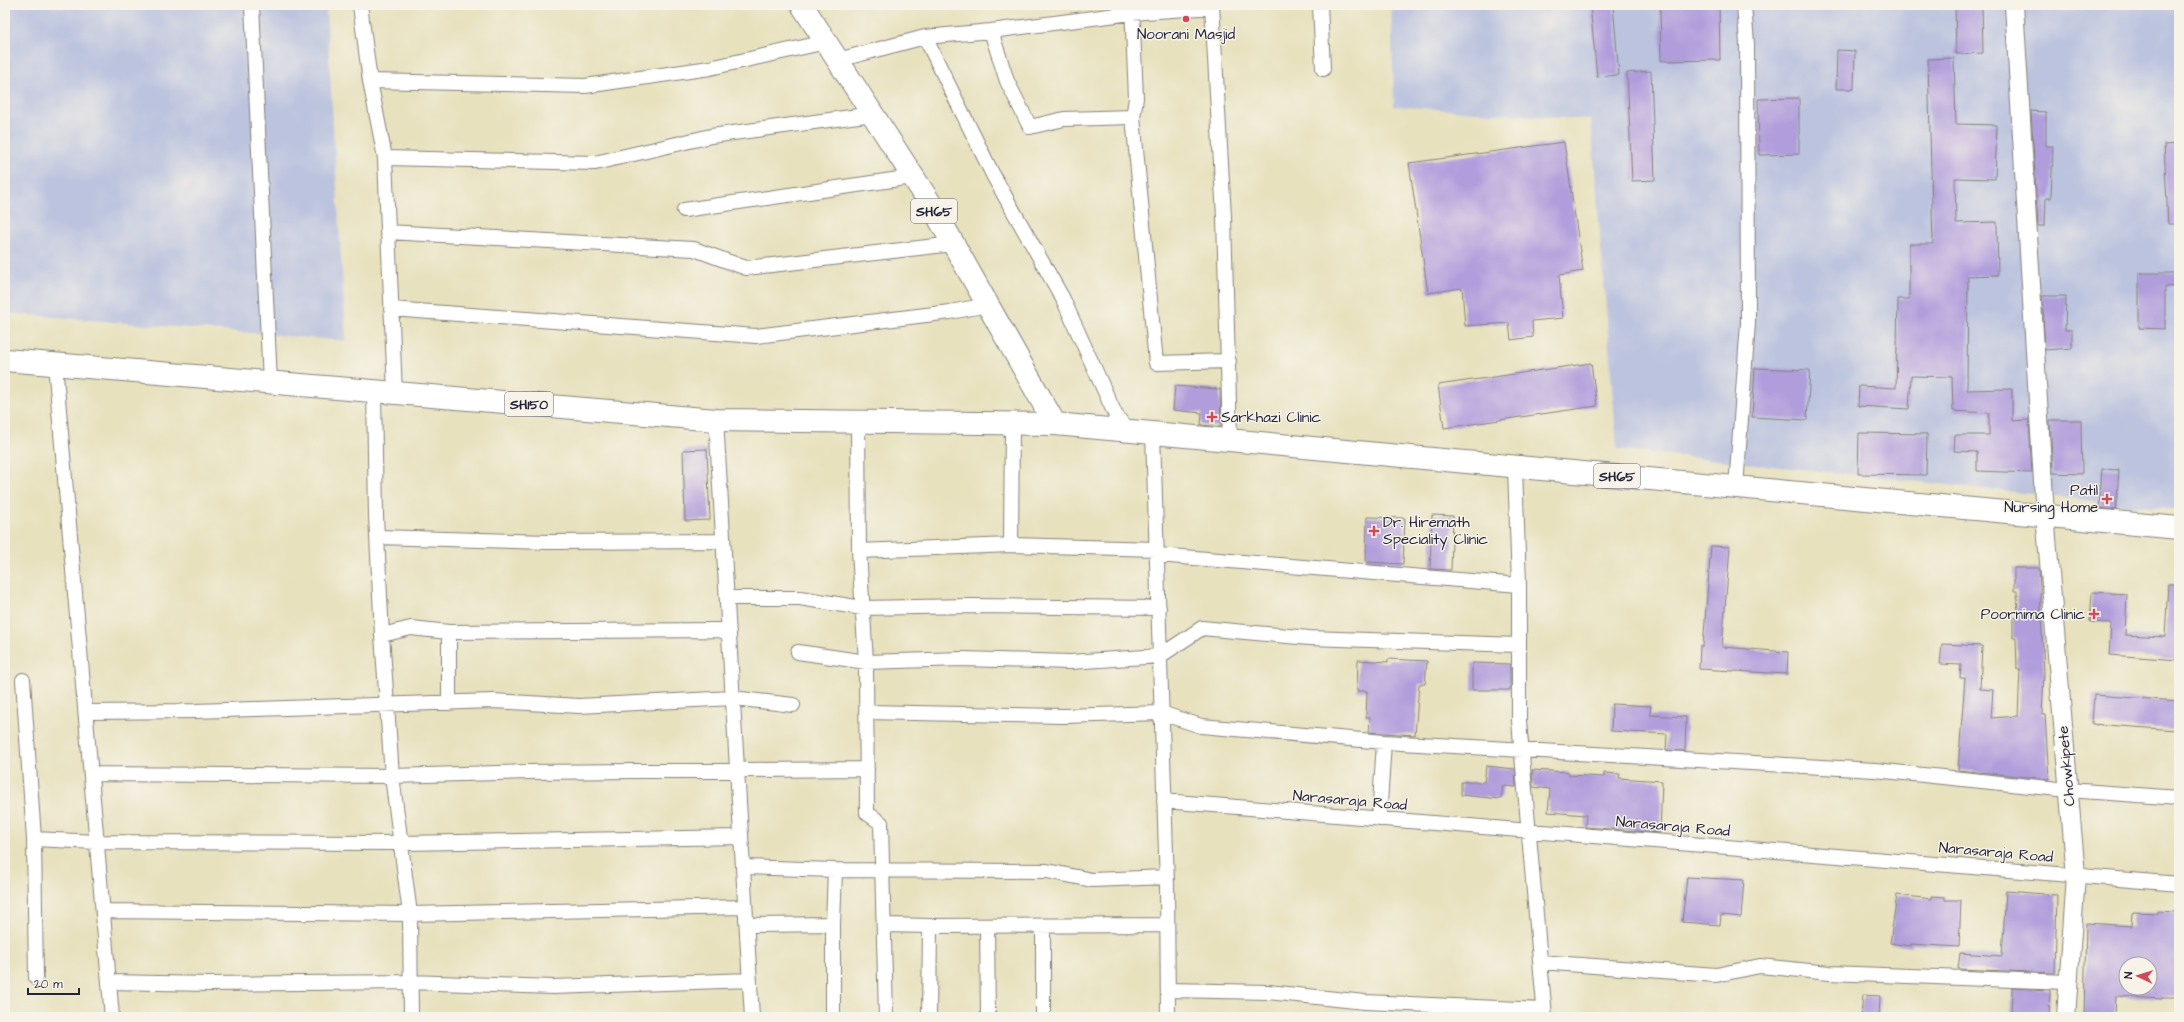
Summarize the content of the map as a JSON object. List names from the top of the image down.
{
  "streets": {
    "main road": ["SH65", "SH150"],
    "street": ["Chowkipete", "Narasaraja Road"]
  },
  "crossings": [
    ["SH65", "SH150"],
    ["SH65", "Chowkipete"],
    ["Chowkipete", "Narasaraja Road"]
  ],
  "places": {
    "other": ["Noorani Masjid"],
    "health": [
      "Sarkhazi Clinic",
      "Patil Nursing Home",
      "Dr. Hiremath Speciality Clinic",
      "Poornima Clinic"
    ]
  },
  "scale_bar": "20 m",
  "north": "left"
}
